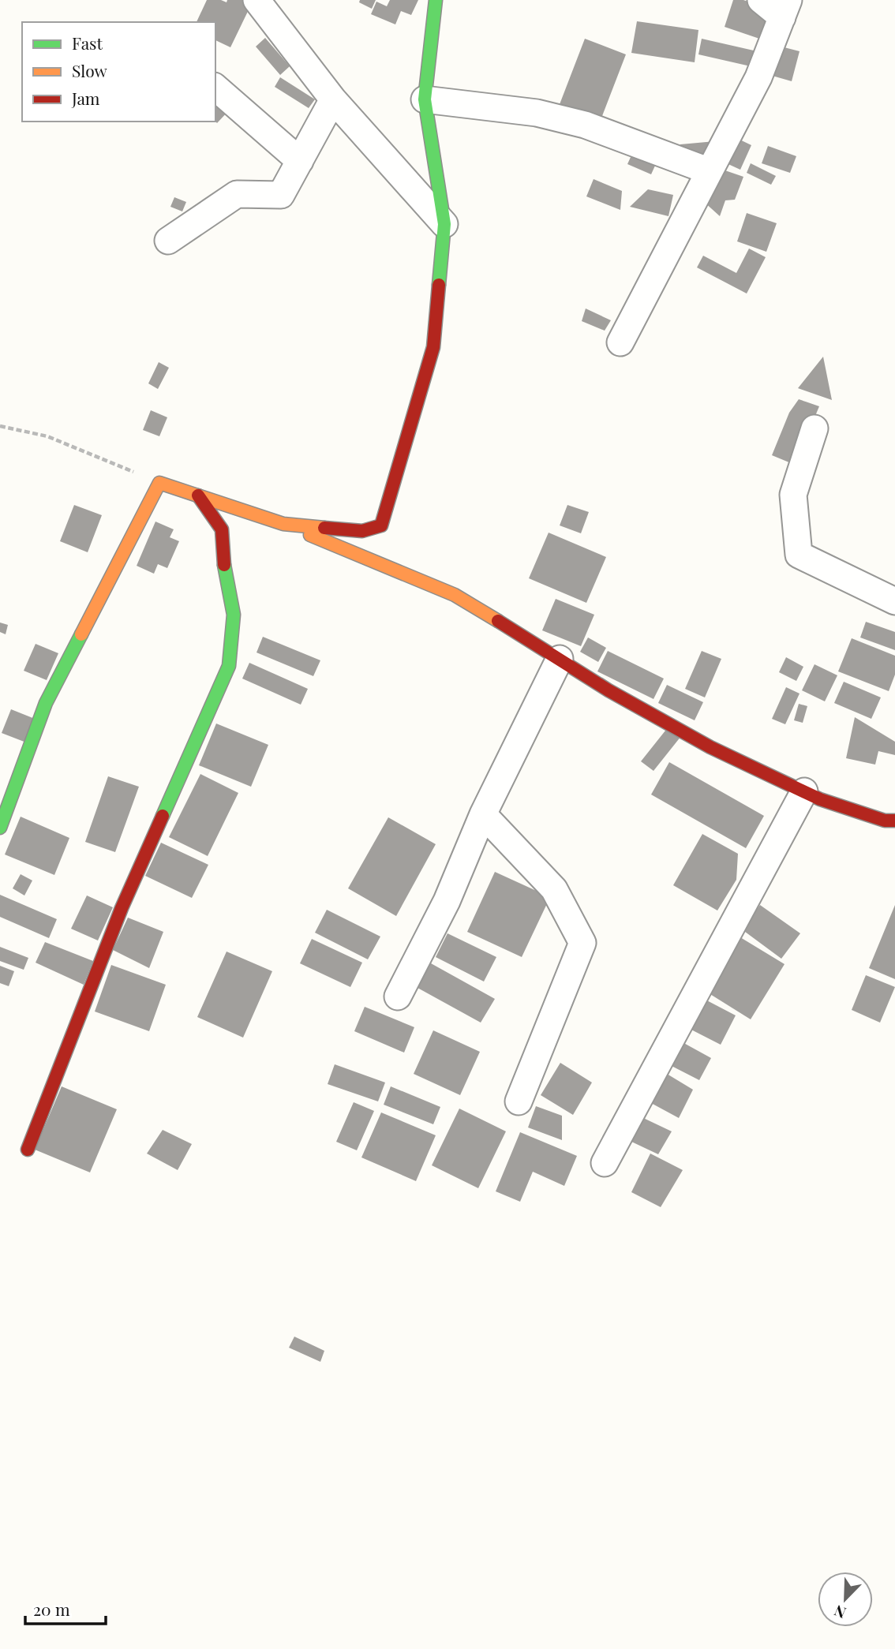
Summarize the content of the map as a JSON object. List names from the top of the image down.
{
  "legend": ["Fast", "Slow", "Jam"],
  "scale_bar": "20 m",
  "north": "bottom left"
}
